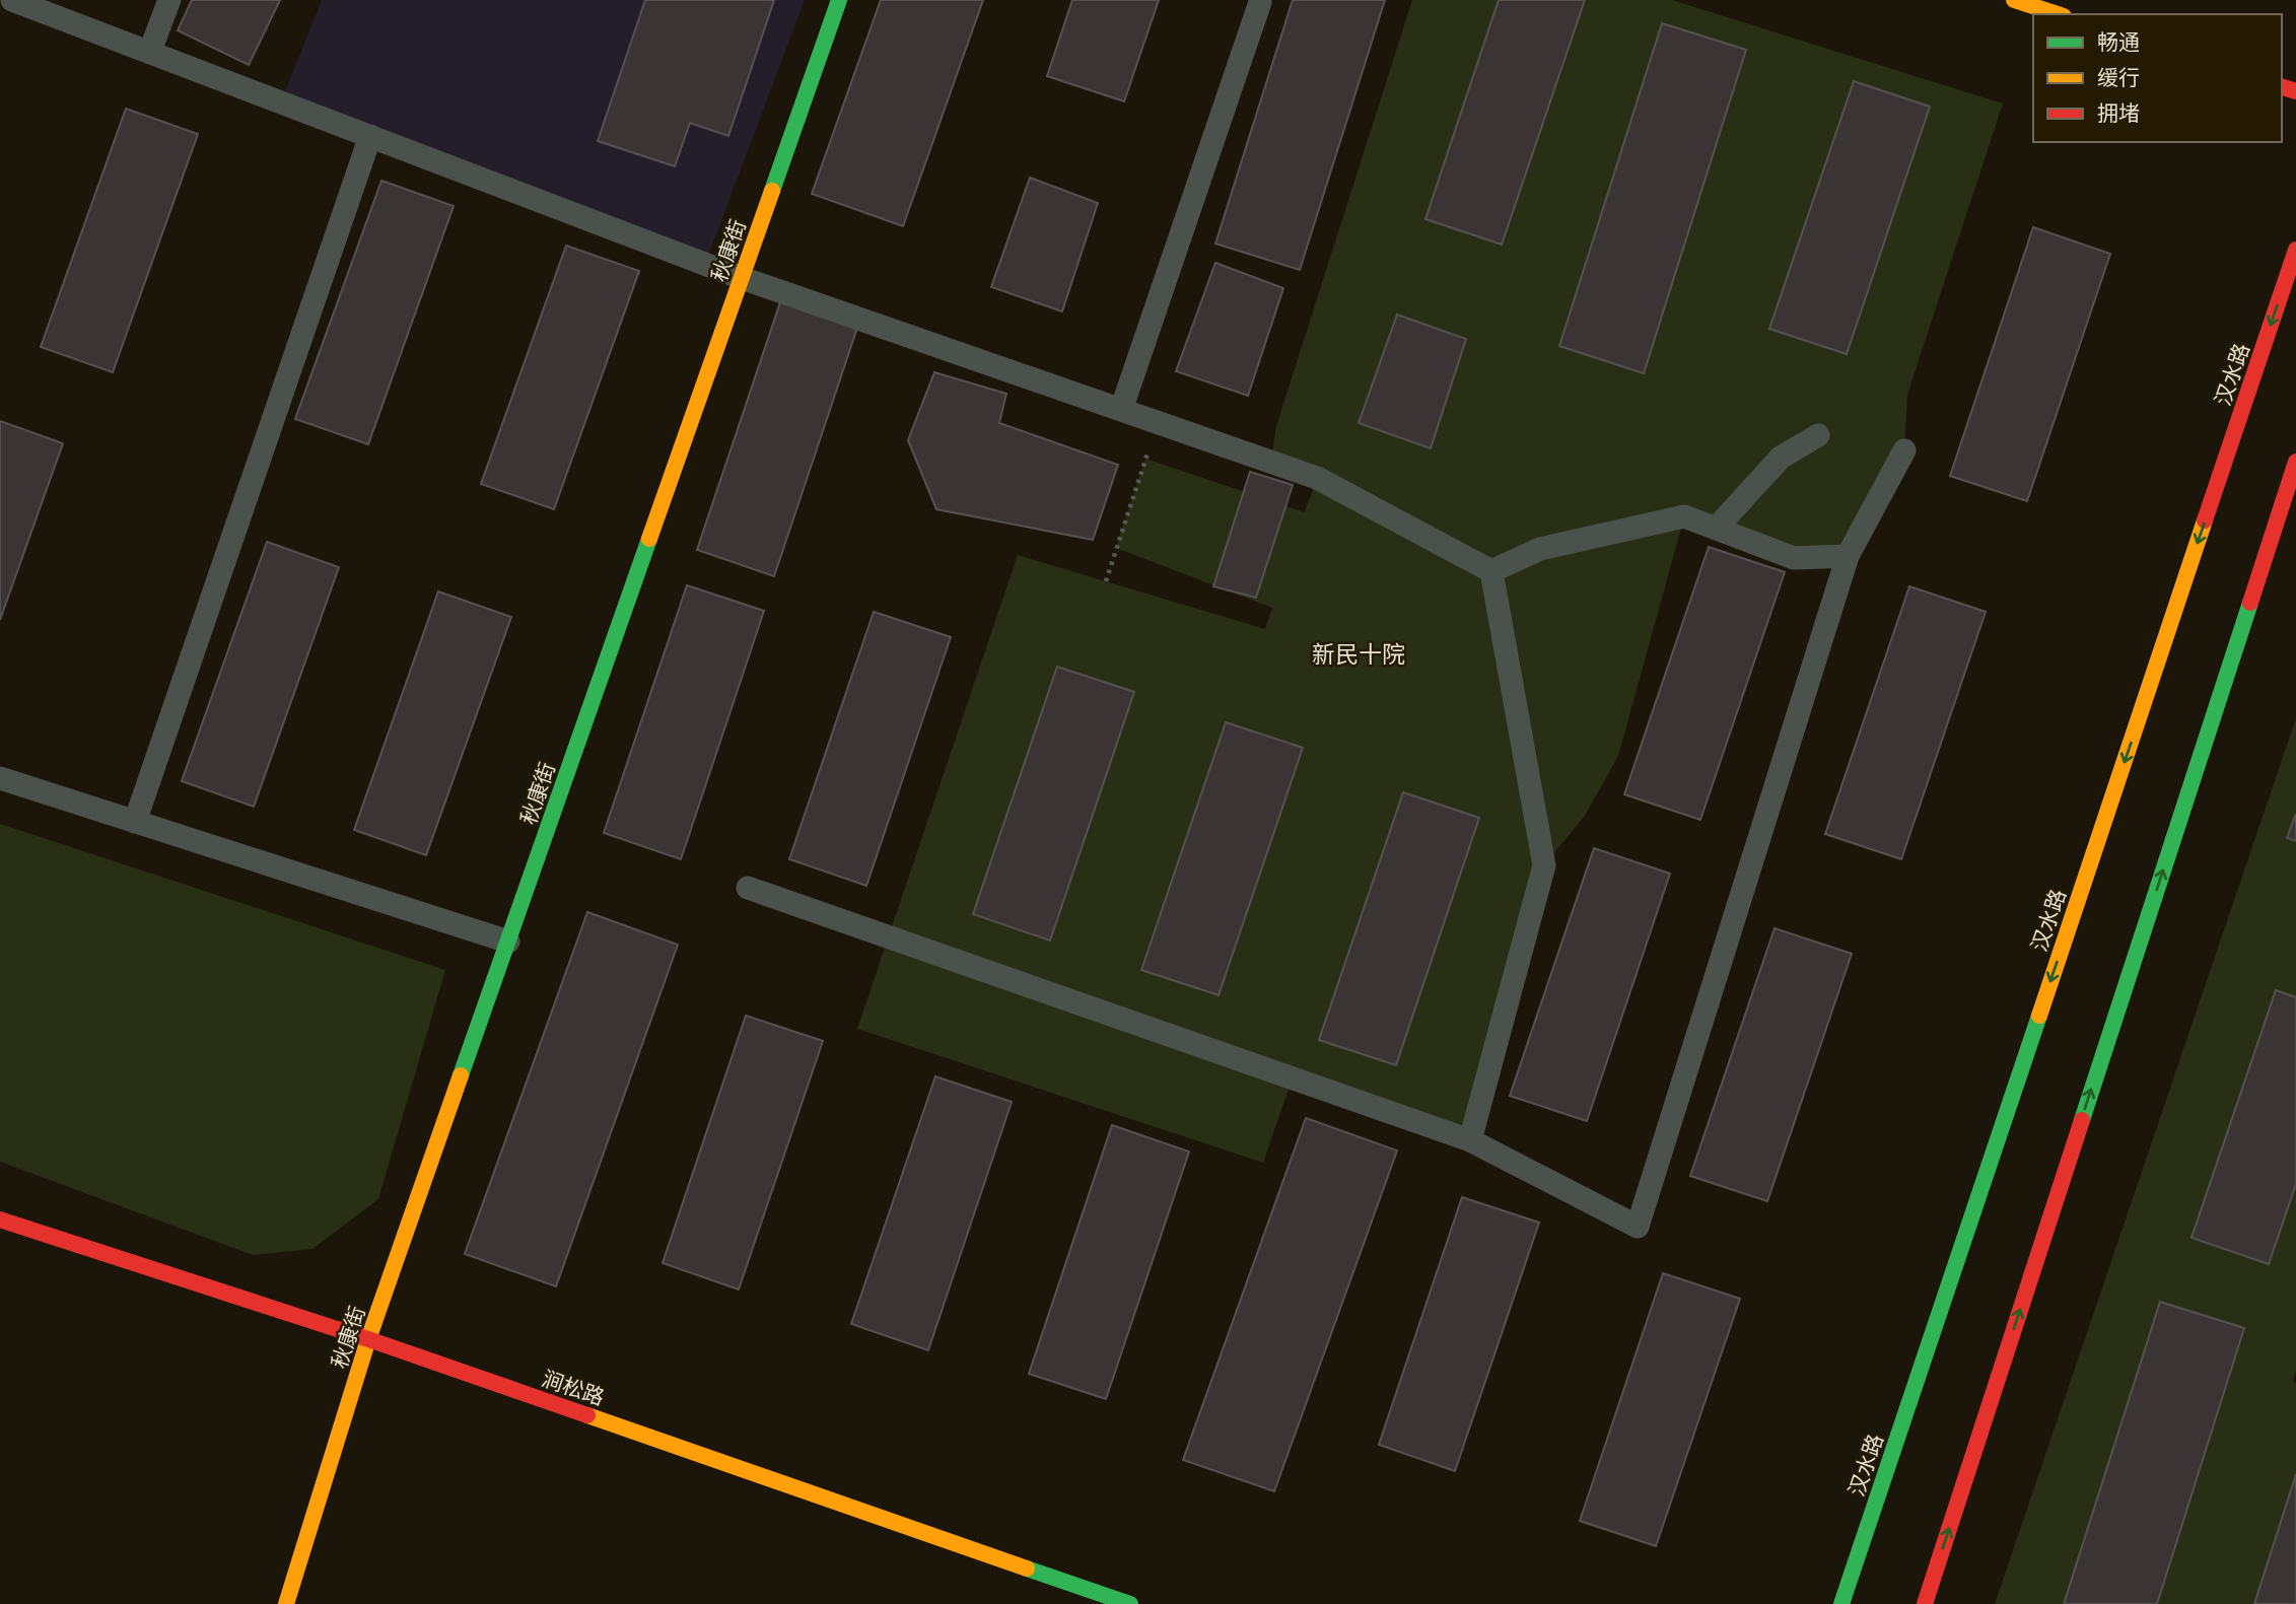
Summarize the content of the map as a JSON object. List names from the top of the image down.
{
  "streets": {
    "street": ["秋康街", "汉水路", "涧松路"]
  },
  "crossings": [
    ["秋康街", "涧松路"]
  ],
  "districts": ["新民十院"],
  "legend": ["畅通", "缓行", "拥堵"]
}
